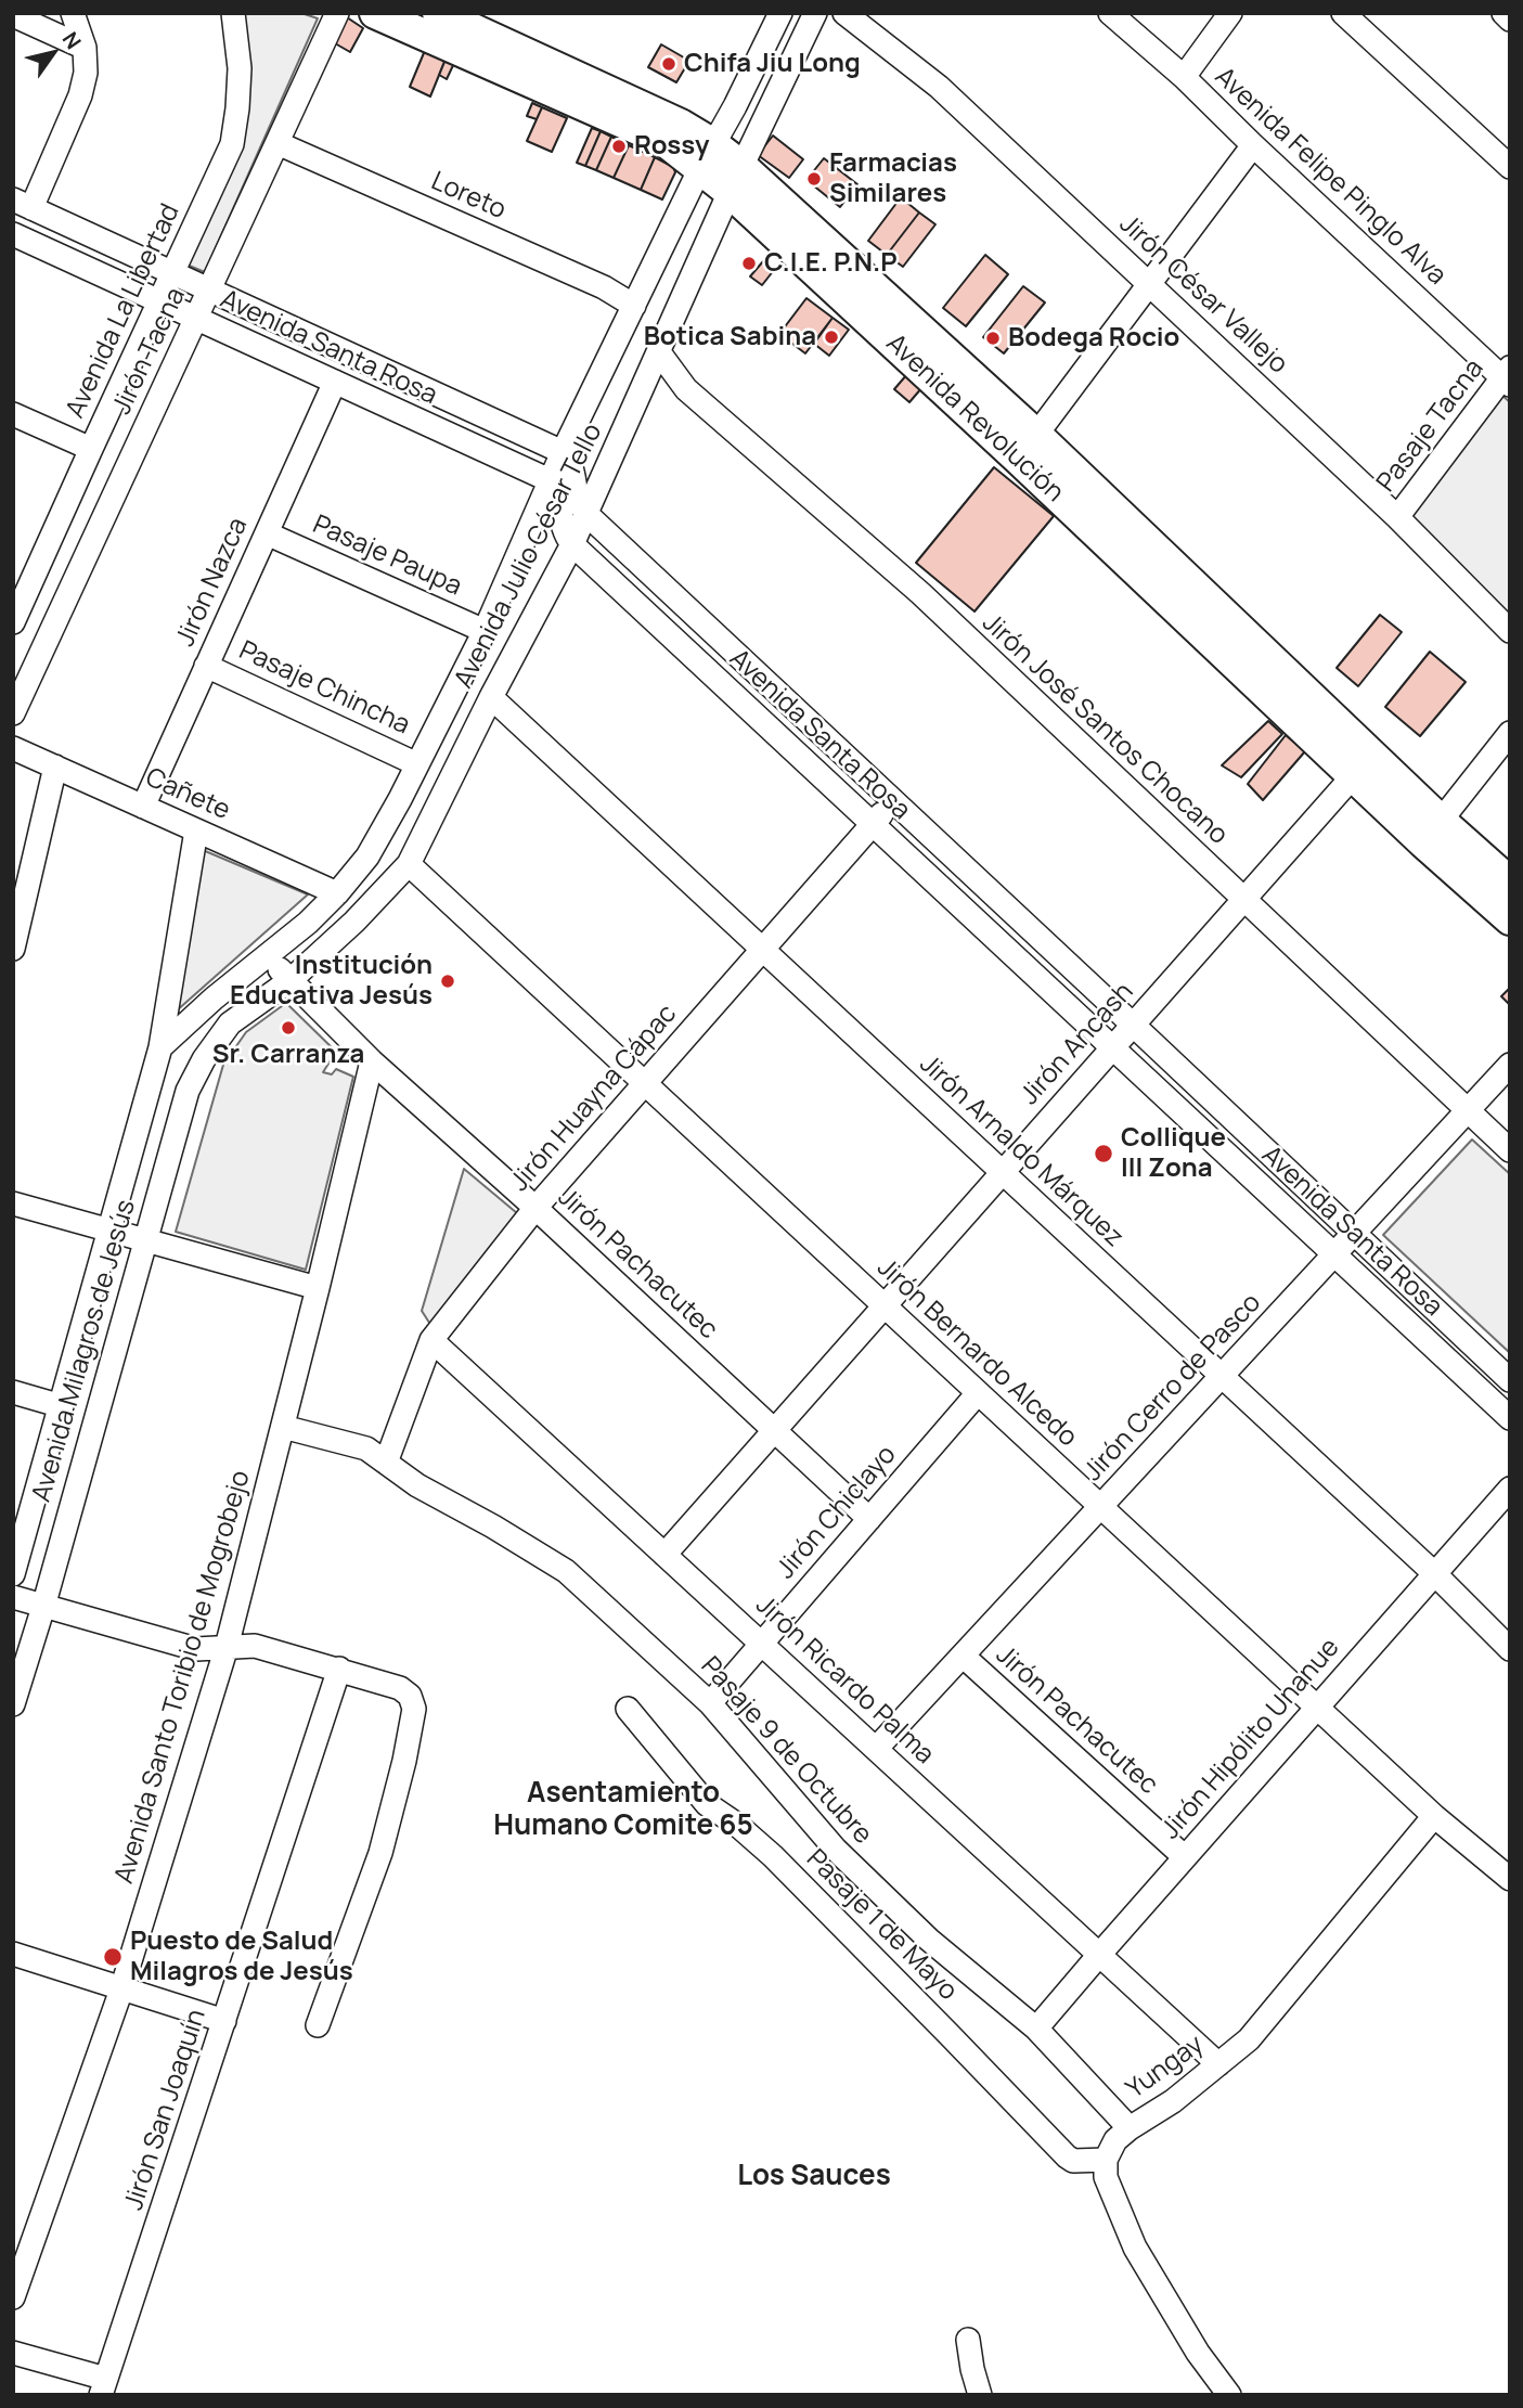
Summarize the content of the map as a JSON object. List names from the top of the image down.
{
  "streets": {
    "main road": ["Avenida Revolución"],
    "street": [
      "Avenida Felipe Pinglo Alva",
      "Loreto",
      "Jirón César Vallejo",
      "Avenida La Libertad",
      "Avenida Santa Rosa",
      "Jirón Tacna",
      "Pasaje Tacna",
      "Pasaje Paupa",
      "Avenida Julio César Tello",
      "Jirón Nazca",
      "Pasaje Chincha",
      "Jirón José Santos Chocano",
      "Cañete",
      "Jirón Ancash",
      "Jirón Huayna Cápac",
      "Jirón Arnaldo Márquez",
      "Jirón Pachacutec",
      "Avenida Milagros de Jesús",
      "Jirón Bernardo Alcedo",
      "Jirón Cerro de Pasco",
      "Jirón Chiclayo",
      "Avenida Santo Toribio de Mogrobejo",
      "Jirón Ricardo Palma",
      "Jirón Hipólito Unanue",
      "Pasaje 9 de Octubre",
      "Pasaje 1 de Mayo",
      "Yungay",
      "Jirón San Joaquín"
    ]
  },
  "crossings": [
    ["Avenida Felipe Pinglo Alva", "Pasaje Tacna"],
    ["Loreto", "Jirón Tacna"],
    ["Loreto", "Avenida Julio César Tello"],
    ["Jirón César Vallejo", "Pasaje Tacna"],
    ["Avenida La Libertad", "Avenida Santa Rosa"],
    ["Avenida Santa Rosa", "Jirón Tacna"],
    ["Avenida Santa Rosa", "Avenida Julio César Tello"],
    ["Avenida Santa Rosa", "Jirón Nazca"],
    ["Avenida Santa Rosa", "Jirón Ancash"],
    ["Avenida Santa Rosa", "Jirón Huayna Cápac"],
    ["Avenida Santa Rosa", "Jirón Cerro de Pasco"],
    ["Avenida Revolución", "Avenida Julio César Tello"],
    ["Avenida Revolución", "Jirón Ancash"],
    ["Pasaje Paupa", "Avenida Julio César Tello"],
    ["Pasaje Paupa", "Jirón Nazca"],
    ["Avenida Julio César Tello", "Pasaje Chincha"],
    ["Avenida Julio César Tello", "Jirón José Santos Chocano"],
    ["Avenida Julio César Tello", "Cañete"],
    ["Avenida Julio César Tello", "Jirón Arnaldo Márquez"],
    ["Avenida Julio César Tello", "Jirón Pachacutec"],
    ["Avenida Julio César Tello", "Avenida Milagros de Jesús"],
    ["Avenida Julio César Tello", "Jirón Bernardo Alcedo"],
    ["Jirón Nazca", "Pasaje Chincha"],
    ["Jirón Nazca", "Cañete"],
    ["Jirón José Santos Chocano", "Jirón Ancash"],
    ["Jirón José Santos Chocano", "Jirón Cerro de Pasco"],
    ["Jirón Ancash", "Jirón Arnaldo Márquez"],
    ["Jirón Ancash", "Jirón Pachacutec"],
    ["Jirón Ancash", "Jirón Bernardo Alcedo"],
    ["Jirón Ancash", "Jirón Ricardo Palma"],
    ["Jirón Huayna Cápac", "Jirón Arnaldo Márquez"],
    ["Jirón Huayna Cápac", "Jirón Pachacutec"],
    ["Jirón Huayna Cápac", "Jirón Bernardo Alcedo"],
    ["Jirón Huayna Cápac", "Jirón Ricardo Palma"],
    ["Jirón Huayna Cápac", "Pasaje 9 de Octubre"],
    ["Jirón Arnaldo Márquez", "Jirón Cerro de Pasco"],
    ["Jirón Arnaldo Márquez", "Jirón Hipólito Unanue"],
    ["Jirón Pachacutec", "Jirón Cerro de Pasco"],
    ["Jirón Pachacutec", "Jirón Chiclayo"],
    ["Jirón Pachacutec", "Avenida Santo Toribio de Mogrobejo"],
    ["Jirón Pachacutec", "Jirón Hipólito Unanue"],
    ["Jirón Bernardo Alcedo", "Jirón Cerro de Pasco"],
    ["Jirón Bernardo Alcedo", "Jirón Chiclayo"],
    ["Jirón Bernardo Alcedo", "Jirón Hipólito Unanue"],
    ["Jirón Bernardo Alcedo", "Yungay"],
    ["Jirón Cerro de Pasco", "Jirón Ricardo Palma"],
    ["Jirón Chiclayo", "Jirón Ricardo Palma"],
    ["Jirón Chiclayo", "Pasaje 9 de Octubre"],
    ["Avenida Santo Toribio de Mogrobejo", "Pasaje 9 de Octubre"],
    ["Jirón Ricardo Palma", "Jirón Hipólito Unanue"],
    ["Jirón Ricardo Palma", "Yungay"],
    ["Jirón Hipólito Unanue", "Pasaje 9 de Octubre"],
    ["Pasaje 9 de Octubre", "Yungay"],
    ["Pasaje 1 de Mayo", "Yungay"]
  ],
  "districts": ["Asentamiento Humano Comite 65", "Los Sauces"],
  "places": [
    "Chifa Jiu Long",
    "Rossy",
    "Farmacias Similares",
    "C.I.E. P.N.P",
    "Botica Sabina",
    "Bodega Rocio",
    "Institución Educativa Jesús",
    "Sr. Carranza",
    "Collique III Zona",
    "Puesto de Salud Milagros de Jesús"
  ],
  "north": "top right"
}
